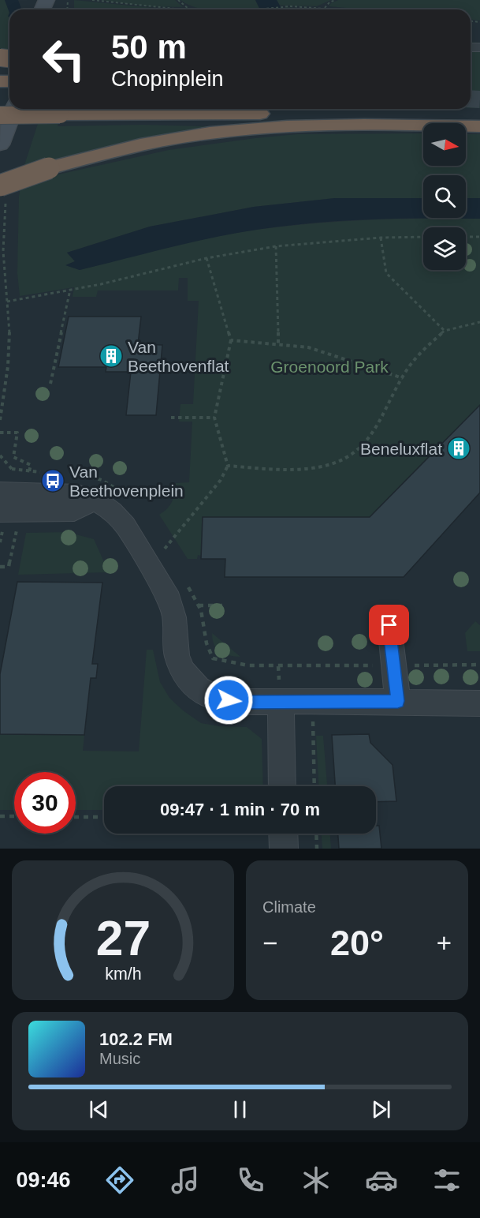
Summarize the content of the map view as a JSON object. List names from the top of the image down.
{
  "parks": ["Groenoord Park"],
  "places": {
    "building": ["Van Beethovenflat", "Beneluxflat"],
    "bus stop": ["Van Beethovenplein"]
  },
  "north": "right",
  "page": {
    "turn": ["50 m", "Chopinplein"],
    "limit": "30",
    "trip": "09:47 · 1 min · 70 m",
    "tile": "Climate",
    "heat": ["−", "20°", "+"],
    "song": ["102.2 FM", "Music"],
    "tabs": "09:46",
    "gauge": ["27", "km/h"]
  }
}
